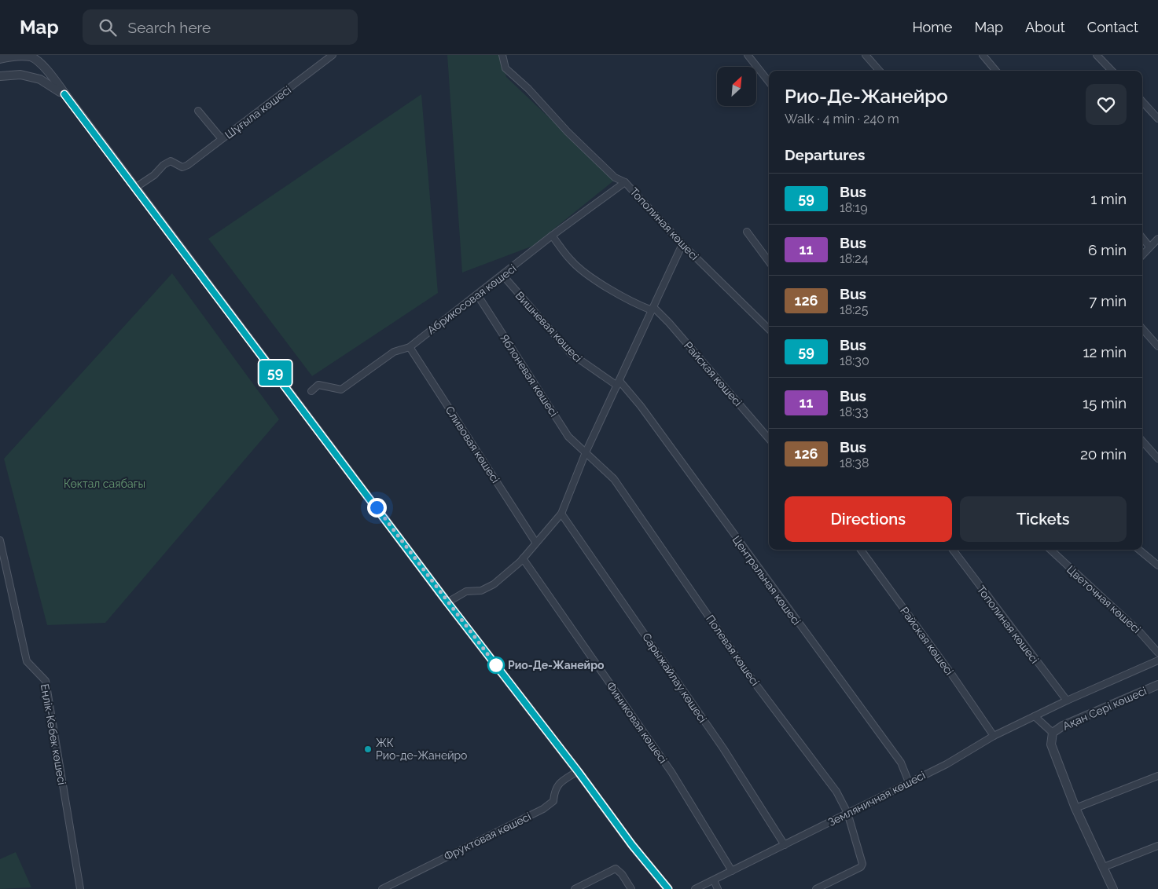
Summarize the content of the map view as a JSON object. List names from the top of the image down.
{
  "streets": {
    "street": [
      "Шұғыла көшесі",
      "Тополиная көшесі",
      "Абрикосовая көшесі",
      "Вишневая көшесі",
      "Райская көшесі",
      "Яблоневая көшесі",
      "Сливовая көшесі",
      "Центральная көшесі",
      "Цветочная көшесі",
      "Полевая көшесі",
      "Сарыжайлау көшесі",
      "Ақан Сері көшесі",
      "Финиковая көшесі",
      "Еңлік-Кебек көшесі",
      "Земляничная көшесі",
      "Фруктовая көшесі"
    ]
  },
  "crossings": [
    ["Тополиная көшесі", "Абрикосовая көшесі"],
    ["Тополиная көшесі", "Земляничная көшесі"],
    ["Абрикосовая көшесі", "Вишневая көшесі"],
    ["Абрикосовая көшесі", "Райская көшесі"],
    ["Абрикосовая көшесі", "Яблоневая көшесі"],
    ["Абрикосовая көшесі", "Сливовая көшесі"],
    ["Вишневая көшесі", "Центральная көшесі"],
    ["Райская көшесі", "Земляничная көшесі"],
    ["Яблоневая көшесі", "Полевая көшесі"],
    ["Центральная көшесі", "Земляничная көшесі"],
    ["Полевая көшесі", "Земляничная көшесі"],
    ["Сарыжайлау көшесі", "Земляничная көшесі"],
    ["Финиковая көшесі", "Земляничная көшесі"]
  ],
  "parks": ["Көктал саябағы"],
  "places": ["Рио-Де-Жанейро", "ЖК Рио-де-Жанейро"],
  "lines": ["bus line 59"],
  "north": "top right",
  "page": {
    "header": "Map",
    "search": "Search here",
    "nav": [
      "Home",
      "Map",
      "About",
      "Contact"
    ],
    "on_map": "59",
    "heading": [
      ["Рио-Де-Жанейро", "Walk · 4 min · 240 m"],
      "Departures"
    ],
    "list": [
      {
        "mark": "59",
        "name": "Bus",
        "note": "18:19",
        "value": "1 min"
      },
      {
        "mark": "11",
        "name": "Bus",
        "note": "18:24",
        "value": "6 min"
      },
      {
        "mark": "126",
        "name": "Bus",
        "note": "18:25",
        "value": "7 min"
      },
      {
        "mark": "59",
        "name": "Bus",
        "note": "18:30",
        "value": "12 min"
      },
      {
        "mark": "11",
        "name": "Bus",
        "note": "18:33",
        "value": "15 min"
      },
      {
        "mark": "126",
        "name": "Bus",
        "note": "18:38",
        "value": "20 min"
      }
    ],
    "buttons": ["Directions", "Tickets"]
  }
}
